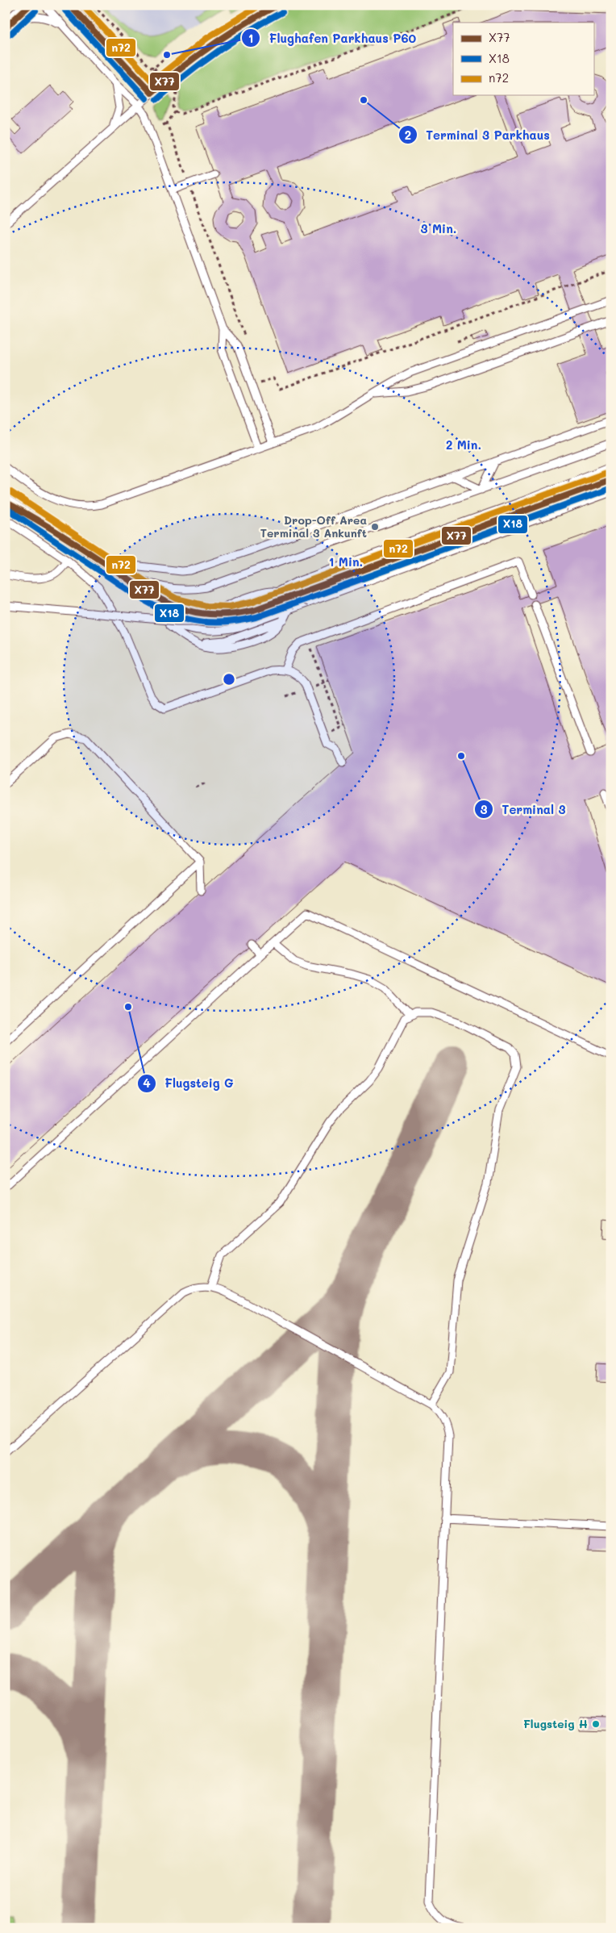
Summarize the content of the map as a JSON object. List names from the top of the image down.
{
  "places": [
    "Flughafen Parkhaus P60",
    "Terminal 3 Parkhaus",
    "Drop-Off Area Terminal 3 Ankunft",
    "Terminal 3",
    "Flugsteig G",
    "Flugsteig H"
  ],
  "lines": ["transit line X77", "transit line n72", "transit line X18"],
  "legend": ["X77", "X18", "n72"],
  "rings": ["3 Min.", "2 Min.", "1 Min."]
}
